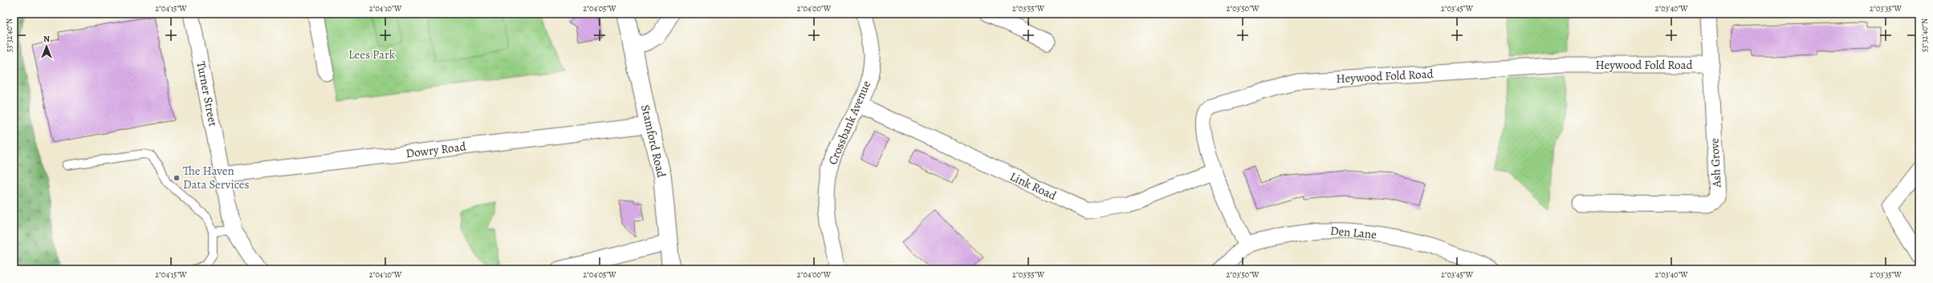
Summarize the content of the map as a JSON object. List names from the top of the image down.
{
  "streets": {
    "street": [
      "Heywood Fold Road",
      "Turner Street",
      "Crossbank Avenue",
      "Stamford Road",
      "Dowry Road",
      "Ash Grove",
      "Link Road",
      "Den Lane"
    ]
  },
  "crossings": [
    ["Heywood Fold Road", "Ash Grove"],
    ["Heywood Fold Road", "Link Road"],
    ["Heywood Fold Road", "Den Lane"],
    ["Turner Street", "Dowry Road"],
    ["Crossbank Avenue", "Link Road"],
    ["Stamford Road", "Dowry Road"]
  ],
  "parks": ["Lees Park"],
  "places": ["The Haven Data Services"],
  "north": "top",
  "coordinates": [
    "2°04'15\"W",
    "2°04'10\"W",
    "2°04'05\"W",
    "2°04'00\"W",
    "2°03'55\"W",
    "2°03'50\"W",
    "2°03'45\"W",
    "2°03'40\"W",
    "2°03'35\"W",
    "53°32'40\"N"
  ]
}
